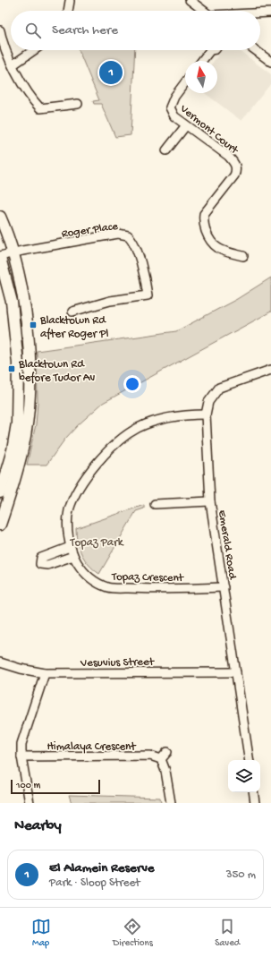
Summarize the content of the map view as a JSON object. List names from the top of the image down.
{
  "streets": {
    "street": [
      "Vermont Court",
      "Roger Place",
      "Emerald Road",
      "Topaz Crescent",
      "Vesuvius Street",
      "Himalaya Crescent"
    ]
  },
  "crossings": [
    ["Emerald Road", "Topaz Crescent"],
    ["Emerald Road", "Vesuvius Street"]
  ],
  "parks": ["Topaz Park"],
  "places": {
    "transit": ["Blacktown Rd after Roger Pl", "Blacktown Rd before Tudor Av"]
  },
  "scale_bar": "100 m",
  "north": "top",
  "page": {
    "search": "Search here",
    "pins": "1",
    "scale": "100 m",
    "heading": "Nearby",
    "list": [
      {
        "mark": "1",
        "name": "El Alamein Reserve",
        "note": "Park · Sloop Street",
        "value": "350 m"
      }
    ],
    "nav": ["Map", "Directions", "Saved"]
  }
}
